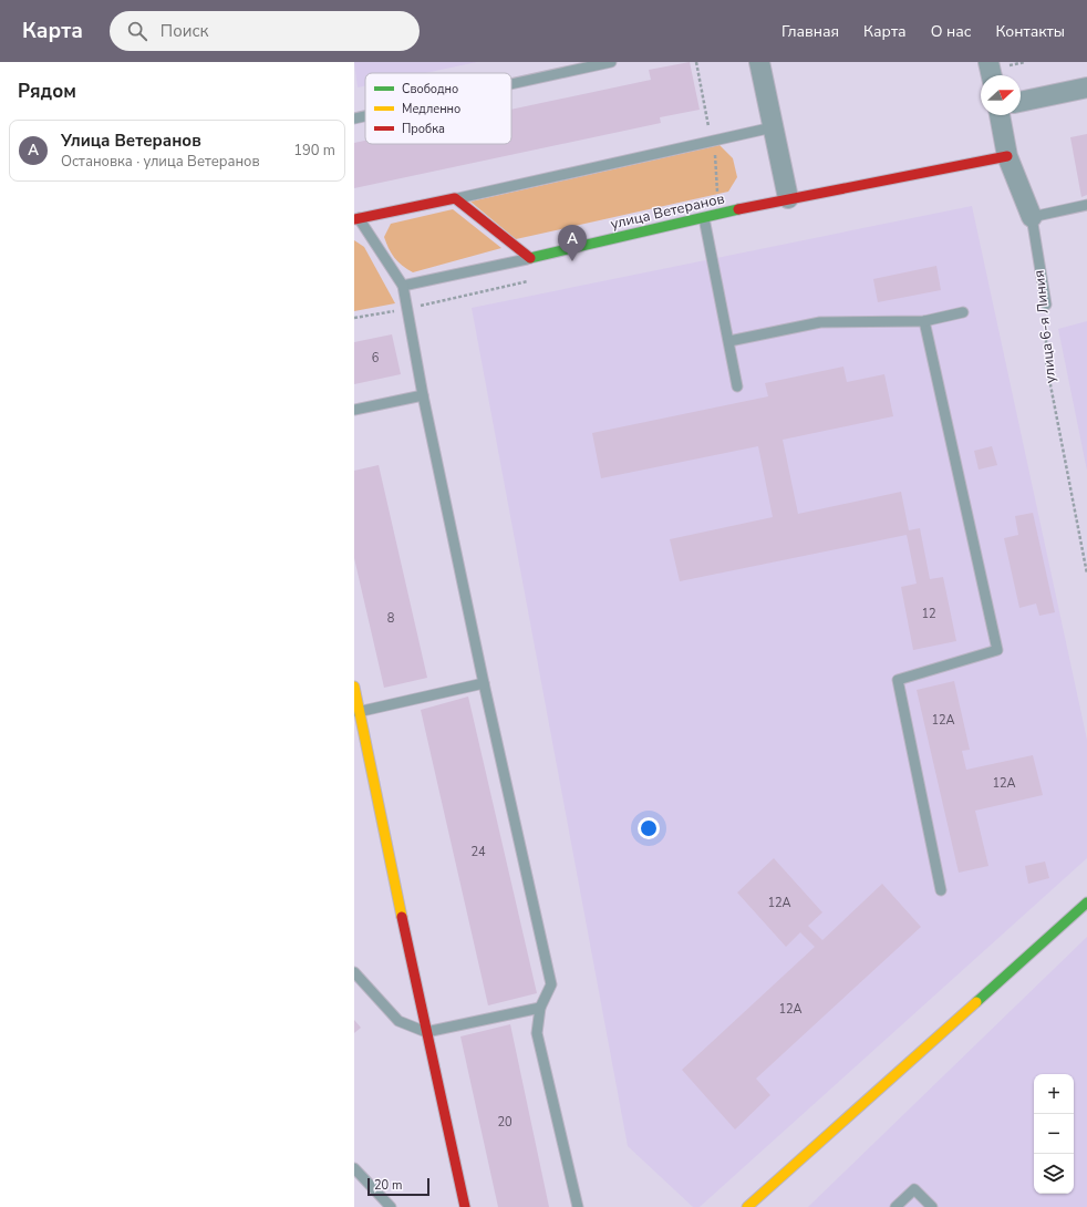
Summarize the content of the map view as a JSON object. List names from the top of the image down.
{
  "streets": {
    "street": ["улица Ветеранов", "улица 6-я Линия"]
  },
  "crossings": [
    ["улица Ветеранов", "улица 6-я Линия"]
  ],
  "house_numbers": [
    "6",
    "12",
    "8",
    "12А",
    "12А",
    "24",
    "12А",
    "12А",
    "20"
  ],
  "legend": ["Свободно", "Медленно", "Пробка"],
  "scale_bar": "20 m",
  "north": "right",
  "page": {
    "header": "Карта",
    "search": "Поиск",
    "nav": [
      "Главная",
      "Карта",
      "О нас",
      "Контакты"
    ],
    "heading": "Рядом",
    "list": [
      {
        "mark": "A",
        "name": "Улица Ветеранов",
        "note": "Остановка · улица Ветеранов",
        "value": "190 m"
      }
    ],
    "pins": "A",
    "map_buttons": ["+", "−"],
    "scale": "20 m"
  }
}
